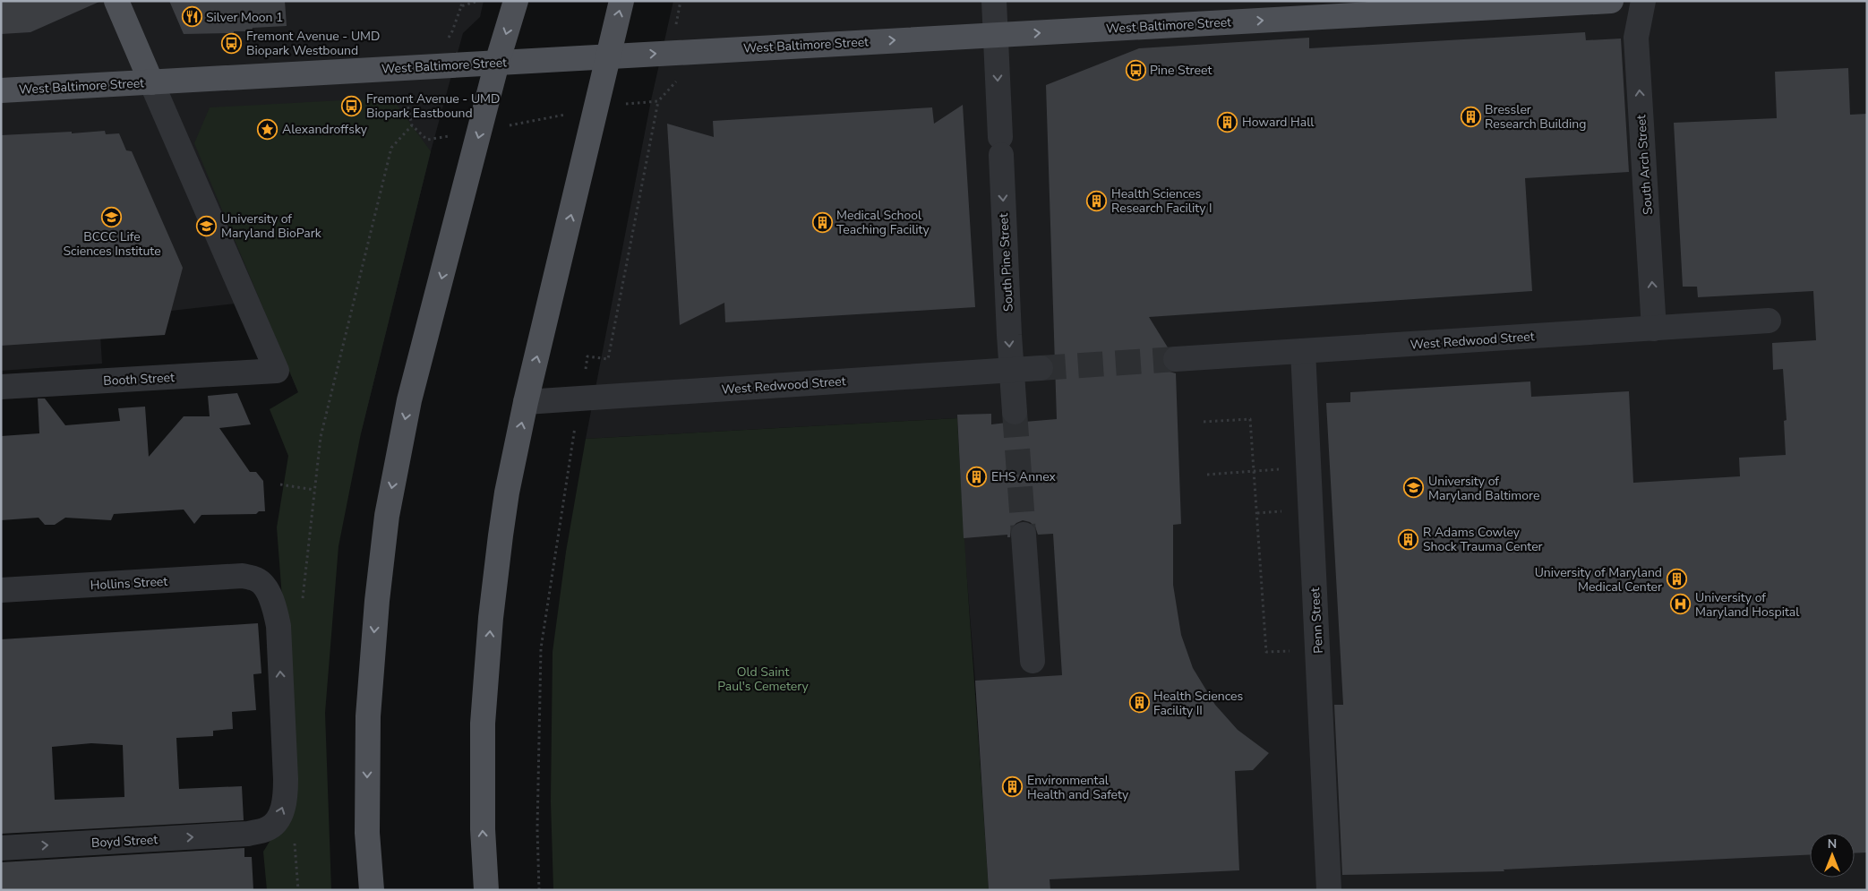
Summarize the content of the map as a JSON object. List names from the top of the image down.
{
  "streets": {
    "main road": ["West Baltimore Street"],
    "street": [
      "South Arch Street",
      "South Pine Street",
      "West Redwood Street",
      "Booth Street",
      "Hollins Street",
      "Penn Street",
      "Boyd Street"
    ]
  },
  "crossings": [
    ["West Baltimore Street", "South Pine Street"],
    ["West Baltimore Street", "Booth Street"],
    ["South Arch Street", "West Redwood Street"],
    ["South Pine Street", "West Redwood Street"],
    ["West Redwood Street", "Penn Street"],
    ["Hollins Street", "Boyd Street"]
  ],
  "one_way": ["West Baltimore Street", "South Arch Street", "South Pine Street"],
  "parks": ["Old Saint Paul's Cemetery"],
  "places": {
    "restaurant": ["Silver Moon 1"],
    "bus stop": ["Fremont Avenue - UMD Biopark Westbound", "Pine Street", "Fremont Avenue - UMD Biopark Eastbound"],
    "building": [
      "Bressler Research Building",
      "Howard Hall",
      "Health Sciences Research Facility I",
      "Medical School Teaching Facility",
      "EHS Annex",
      "R Adams Cowley Shock Trauma Center",
      "University of Maryland Medical Center",
      "Health Sciences Facility II",
      "Environmental Health and Safety"
    ],
    "place": ["Alexandroffsky"],
    "school or university": ["BCCC Life Sciences Institute", "University of Maryland BioPark", "University of Maryland Baltimore"],
    "hospital": ["University of Maryland Hospital"]
  },
  "north": "top"
}
